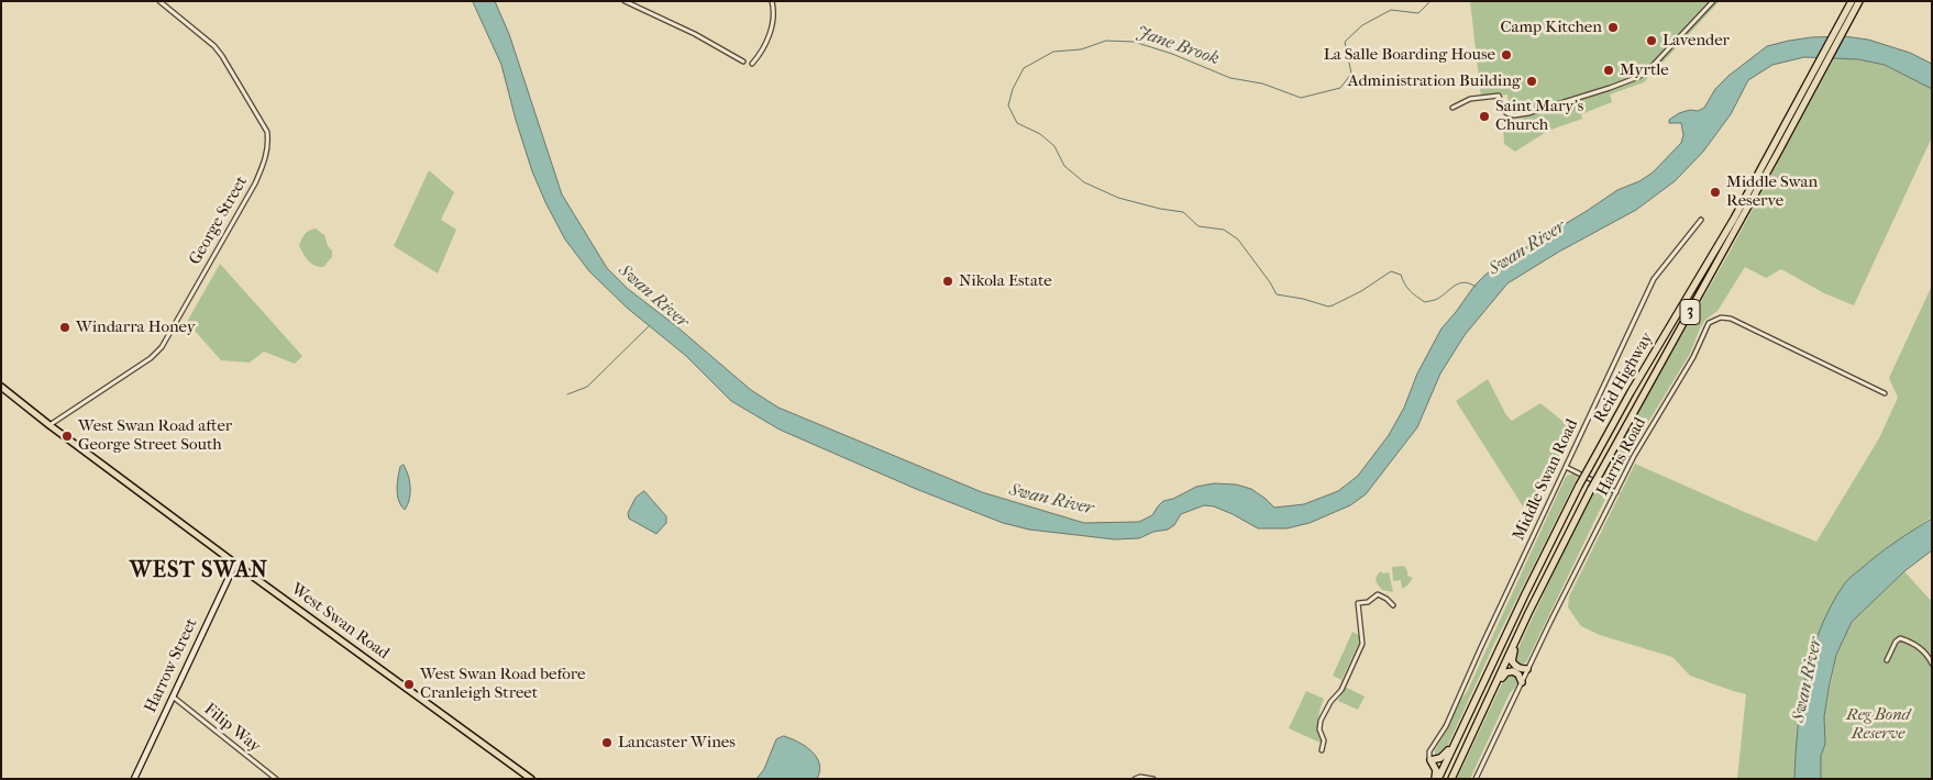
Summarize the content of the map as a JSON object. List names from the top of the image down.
{
  "streets": {
    "highway": ["3", "Reid Highway"],
    "main road": ["West Swan Road"],
    "street": [
      "George Street",
      "Harris Road",
      "Middle Swan Road",
      "Harrow Street",
      "Filip Way"
    ]
  },
  "crossings": [
    ["George Street", "West Swan Road"],
    ["West Swan Road", "Harrow Street"],
    ["Harrow Street", "Filip Way"]
  ],
  "districts": ["WEST SWAN"],
  "water": ["Jane Brook", "Swan River"],
  "parks": ["Reg Bond Reserve"],
  "places": [
    "Camp Kitchen",
    "Lavender",
    "La Salle Boarding House",
    "Myrtle",
    "Administration Building",
    "Saint Mary's Church",
    "Middle Swan Reserve",
    "Nikola Estate",
    "Windarra Honey",
    "West Swan Road after George Street South",
    "West Swan Road before Cranleigh Street",
    "Lancaster Wines"
  ]
}
